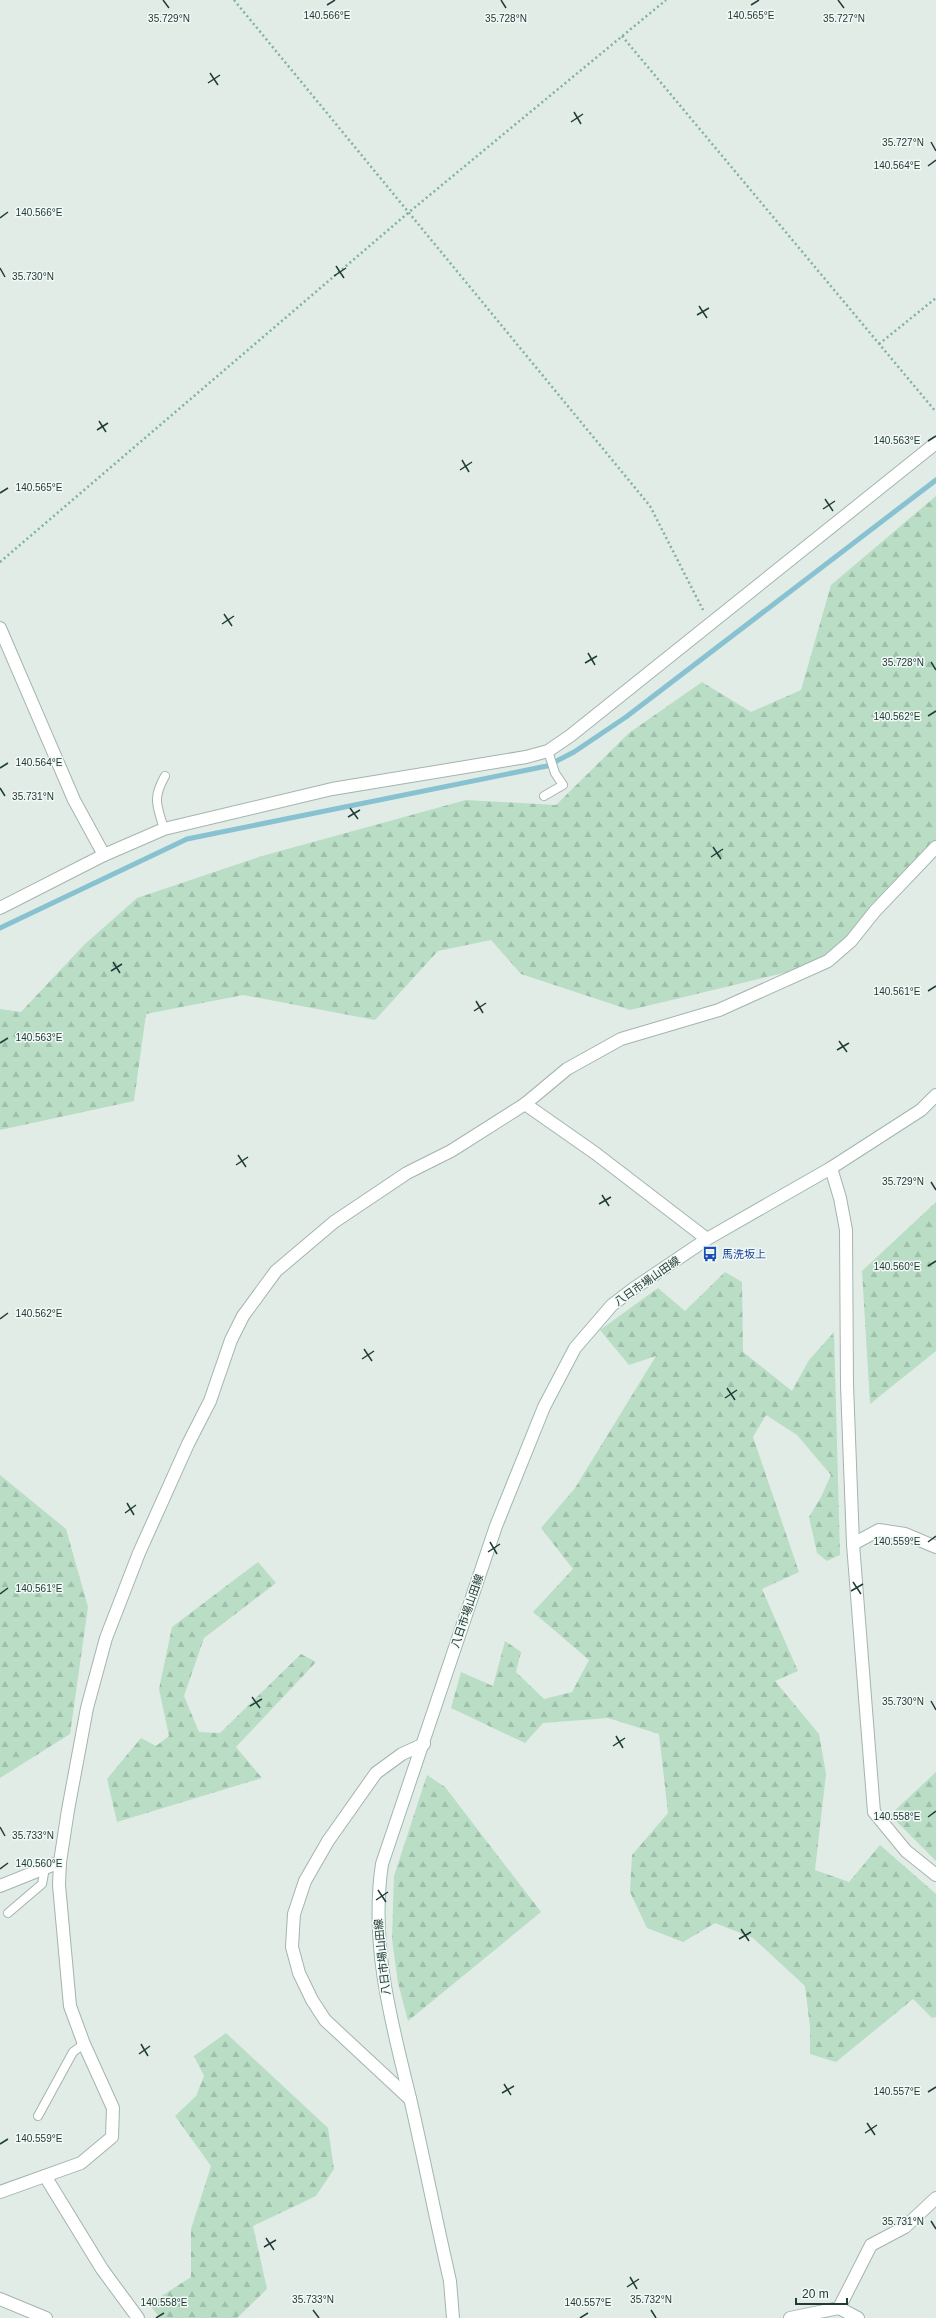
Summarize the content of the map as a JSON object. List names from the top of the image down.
{
  "streets": {
    "street": ["八日市場山田線"]
  },
  "places": {
    "bus stop": ["馬洗坂上"]
  },
  "scale_bar": "20 m",
  "coordinates": [
    "140.566°E",
    "140.565°E",
    "35.729°N",
    "35.728°N",
    "35.727°N",
    "140.564°E",
    "35.730°N",
    "140.563°E",
    "140.562°E",
    "35.731°N",
    "140.561°E",
    "140.560°E",
    "140.559°E",
    "140.558°E",
    "35.733°N",
    "140.557°E",
    "35.732°N"
  ]
}
